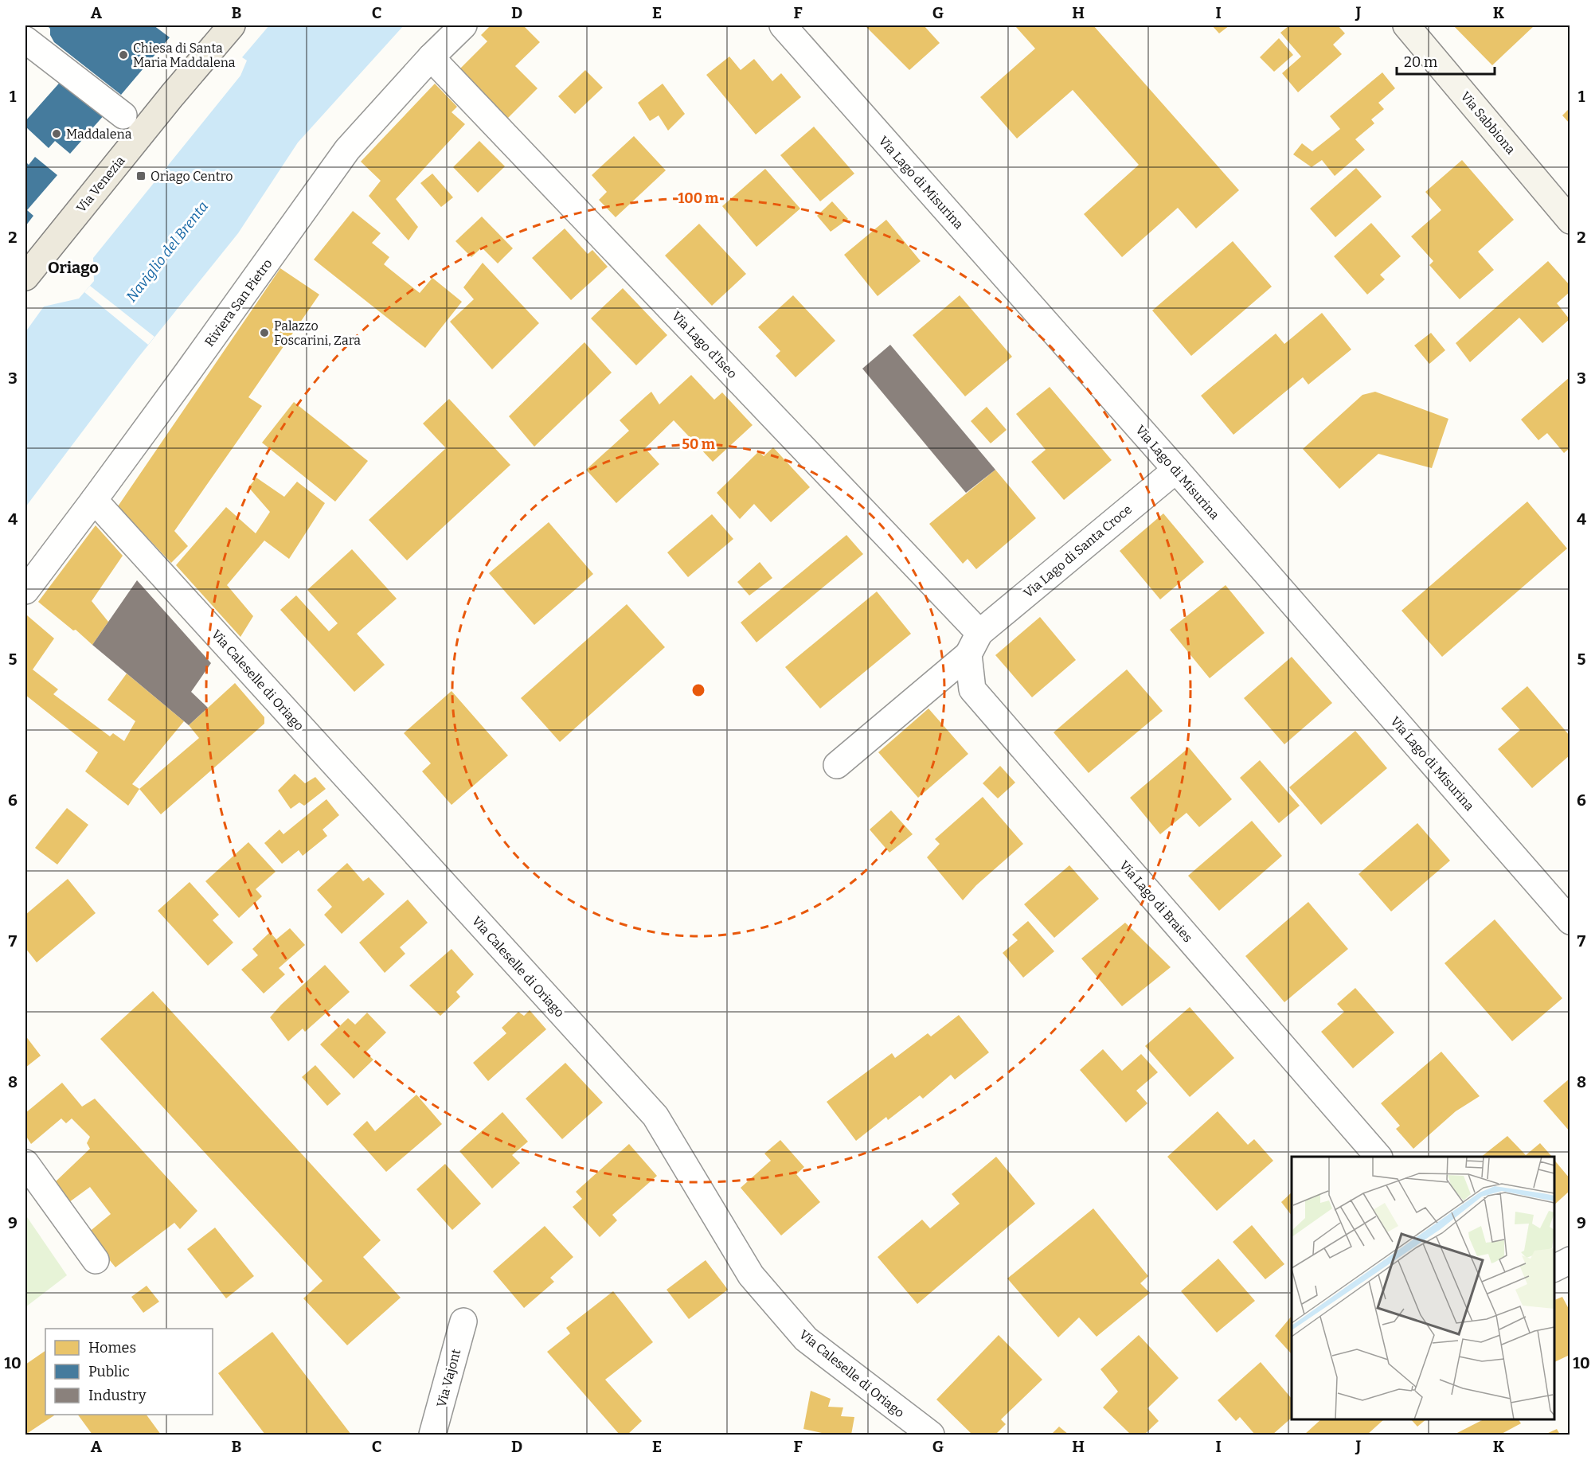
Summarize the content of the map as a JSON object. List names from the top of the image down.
{
  "streets": {
    "main road": ["Via Venezia"],
    "street": [
      "Via Sabbiona",
      "Via Lago di Misurina",
      "Riviera San Pietro",
      "Via Lago d'Iseo",
      "Via Lago di Santa Croce",
      "Via Caleselle di Oriago",
      "Via Lago di Braies",
      "Via Vajont"
    ]
  },
  "crossings": [
    ["Via Lago di Misurina", "Via Lago di Santa Croce"],
    ["Riviera San Pietro", "Via Lago d'Iseo"],
    ["Riviera San Pietro", "Via Caleselle di Oriago"],
    ["Via Lago d'Iseo", "Via Lago di Santa Croce"],
    ["Via Lago d'Iseo", "Via Lago di Braies"],
    ["Via Lago di Santa Croce", "Via Lago di Braies"]
  ],
  "districts": ["Oriago"],
  "water": ["Naviglio del Brenta"],
  "places": {
    "other": ["Chiesa di Santa Maria Maddalena", "Maddalena", "Palazzo Foscarini, Zara"],
    "transit": ["Oriago Centro"]
  },
  "legend": ["Homes", "Public", "Industry"],
  "scale_bar": "20 m",
  "grid": {
    "columns": [
      "A",
      "B",
      "C",
      "D",
      "E",
      "F",
      "G",
      "H",
      "I",
      "J",
      "K"
    ],
    "rows": [
      "1",
      "2",
      "3",
      "4",
      "5",
      "6",
      "7",
      "8",
      "9",
      "10"
    ]
  },
  "rings": ["100 m", "50 m"]
}
